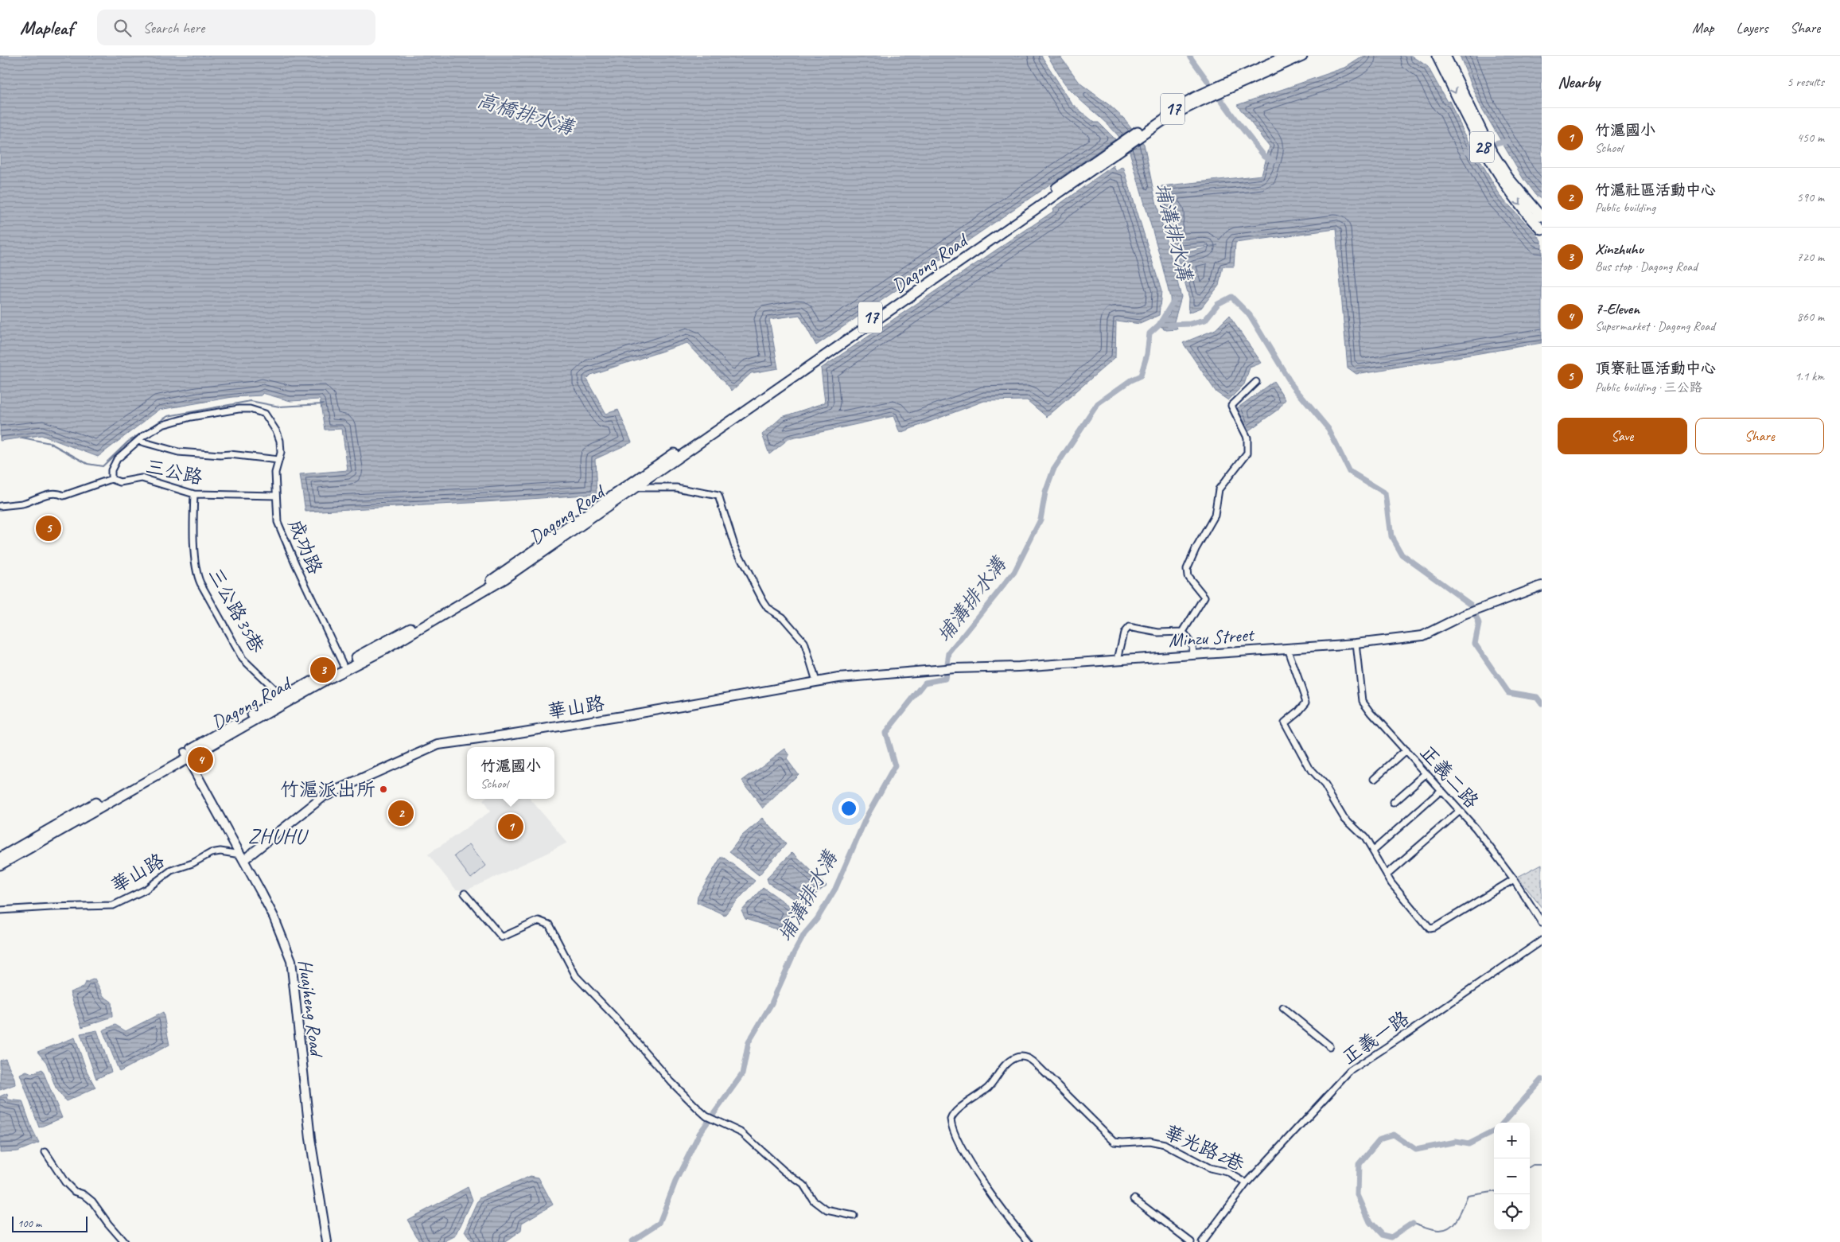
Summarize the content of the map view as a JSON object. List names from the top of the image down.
{
  "streets": {
    "main road": ["17", "28", "Dagong Road"],
    "street": [
      "三公路",
      "成功路",
      "三公路35巷",
      "Minzu Street",
      "華山路",
      "正義二路",
      "Huajheng Road",
      "正義一路",
      "華光路2巷"
    ]
  },
  "crossings": [
    ["17", "Dagong Road"],
    ["Dagong Road", "成功路"],
    ["Dagong Road", "三公路35巷"],
    ["Dagong Road", "Huajheng Road"],
    ["三公路", "成功路"],
    ["三公路", "三公路35巷"],
    ["Minzu Street", "華山路"],
    ["Minzu Street", "正義二路"],
    ["華山路", "Huajheng Road"],
    ["正義一路", "華光路2巷"]
  ],
  "districts": ["ZHUHU"],
  "water": ["高橋排水溝", "埔溝排水溝"],
  "places": ["竹滬派出所"],
  "scale_bar": "100 m",
  "page": {
    "header": "Mapleaf",
    "search": "Search here",
    "nav": ["Map", "Layers", "Share"],
    "heading": ["Nearby", "5 results"],
    "list": [
      {
        "mark": "1",
        "name": "竹滬國小",
        "note": "School",
        "value": "450 m"
      },
      {
        "mark": "2",
        "name": "竹滬社區活動中心",
        "note": "Public building",
        "value": "590 m"
      },
      {
        "mark": "3",
        "name": "Xinzhuhu",
        "note": "Bus stop · Dagong Road",
        "value": "720 m"
      },
      {
        "mark": "4",
        "name": "7-Eleven",
        "note": "Supermarket · Dagong Road",
        "value": "860 m"
      },
      {
        "mark": "5",
        "name": "頂寮社區活動中心",
        "note": "Public building · 三公路",
        "value": "1.1 km"
      }
    ],
    "buttons": ["Save", "Share"],
    "pins": [
      "5",
      "3",
      "4",
      "2",
      "1"
    ],
    "popup": ["竹滬國小", "School"],
    "map_buttons": ["+", "−"],
    "scale": "100 m"
  }
}
